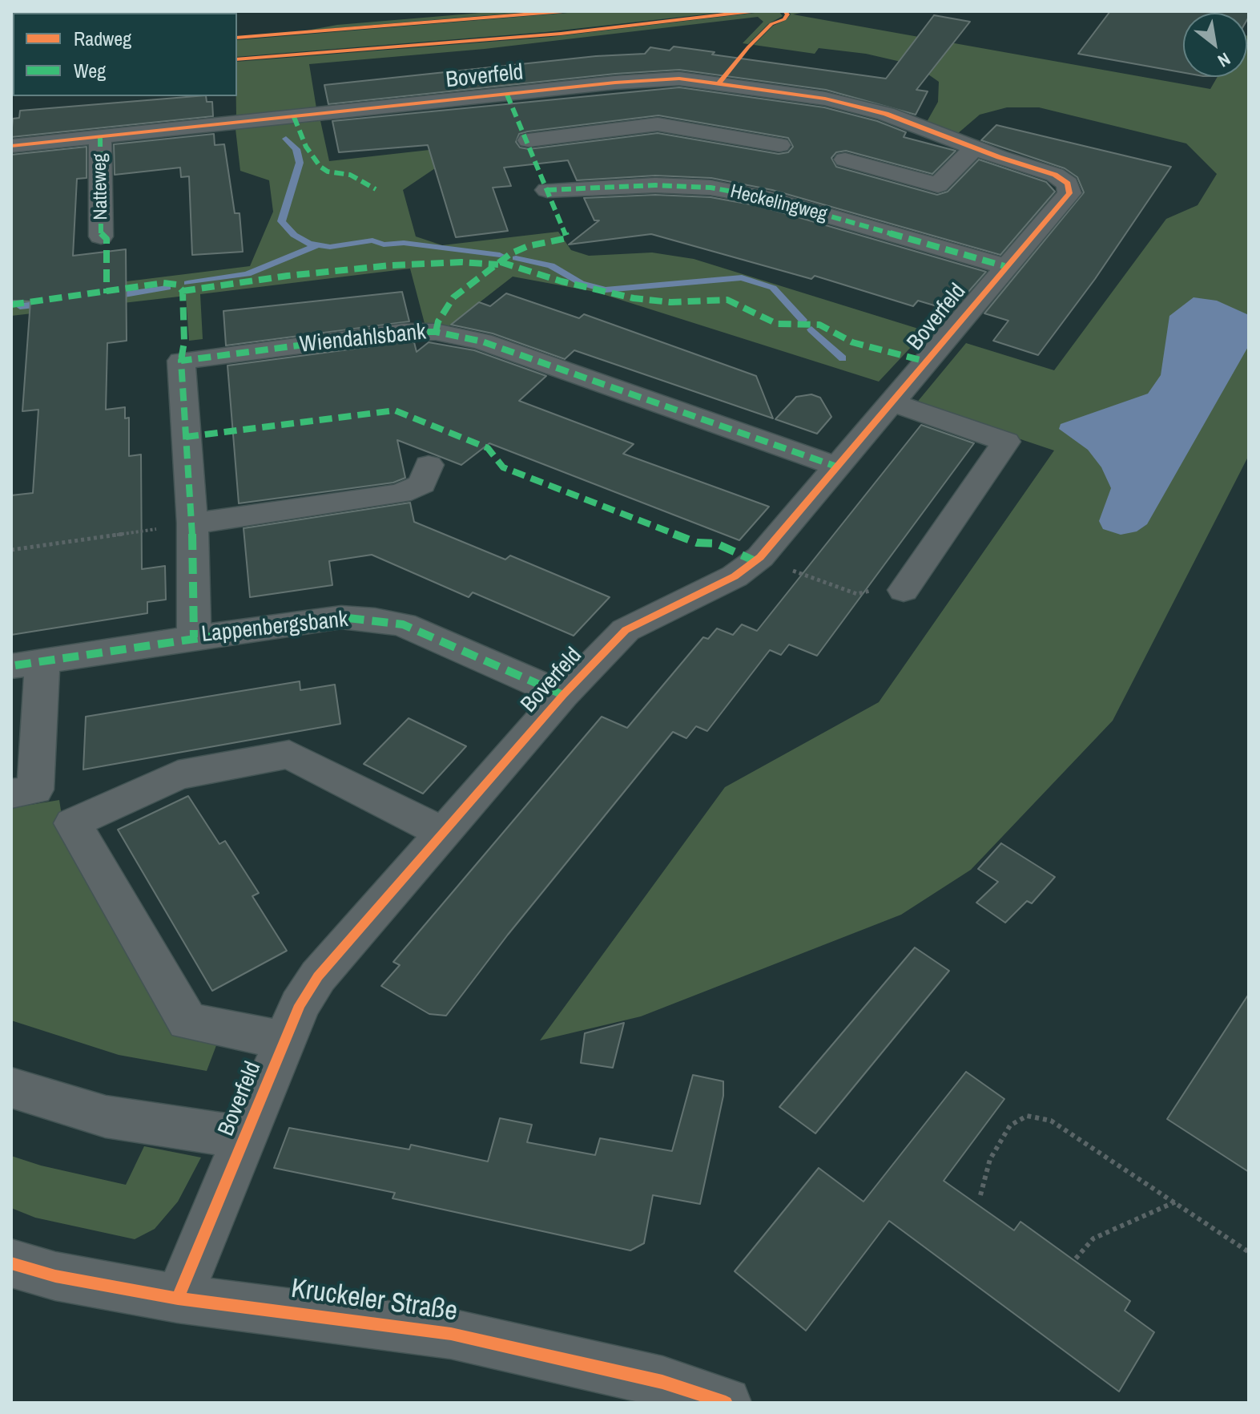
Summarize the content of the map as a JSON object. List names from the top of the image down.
{
  "streets": {
    "street": [
      "Boverfeld",
      "Natteweg",
      "Heckelingweg",
      "Wiendahlsbank",
      "Lappenbergsbank",
      "Kruckeler Straße"
    ]
  },
  "crossings": [
    ["Boverfeld", "Natteweg"],
    ["Boverfeld", "Heckelingweg"],
    ["Boverfeld", "Wiendahlsbank"],
    ["Boverfeld", "Lappenbergsbank"],
    ["Boverfeld", "Kruckeler Straße"],
    ["Wiendahlsbank", "Lappenbergsbank"]
  ],
  "legend": ["Radweg", "Weg"],
  "north": "bottom right"
}
